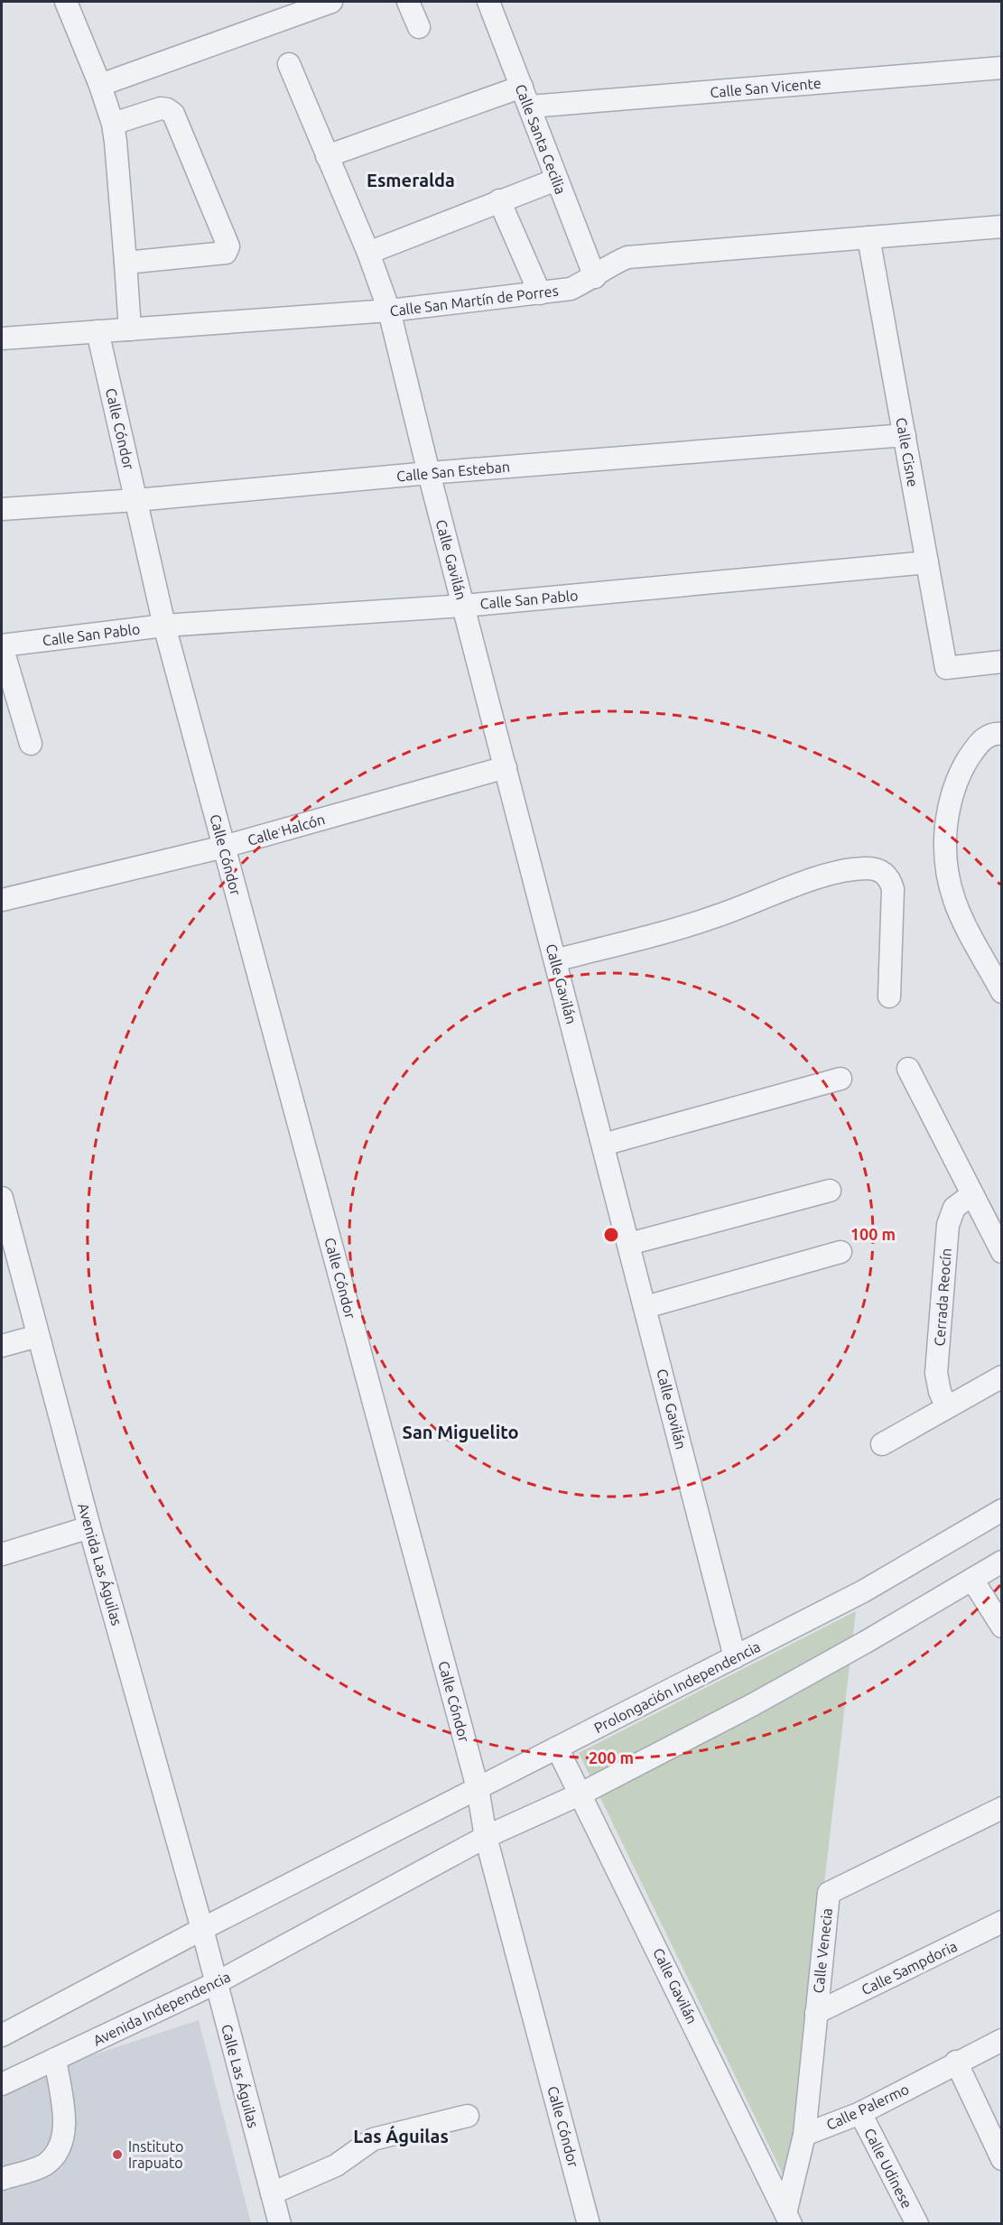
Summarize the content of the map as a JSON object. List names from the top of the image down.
{
  "streets": {
    "street": [
      "Calle San Vicente",
      "Calle Santa Cecilia",
      "Calle San Martín de Porres",
      "Calle Cóndor",
      "Calle Cisne",
      "Calle San Esteban",
      "Calle Gavilán",
      "Calle San Pablo",
      "Calle Halcón",
      "Cerrada Reocín",
      "Avenida Las Águilas",
      "Prolongación Independencia",
      "Calle Venecia",
      "Calle Sampdoria",
      "Avenida Independencia",
      "Calle Las Águilas",
      "Calle Palermo",
      "Calle Udinese"
    ]
  },
  "crossings": [
    ["Calle San Vicente", "Calle Santa Cecilia"],
    ["Calle Santa Cecilia", "Calle San Martín de Porres"],
    ["Calle San Martín de Porres", "Calle Cóndor"],
    ["Calle San Martín de Porres", "Calle Cisne"],
    ["Calle San Martín de Porres", "Calle Gavilán"],
    ["Calle Cóndor", "Calle San Esteban"],
    ["Calle Cóndor", "Calle San Pablo"],
    ["Calle Cóndor", "Calle Halcón"],
    ["Calle Cóndor", "Prolongación Independencia"],
    ["Calle Cóndor", "Avenida Independencia"],
    ["Calle Cisne", "Calle San Esteban"],
    ["Calle Cisne", "Calle San Pablo"],
    ["Calle San Esteban", "Calle Gavilán"],
    ["Calle Gavilán", "Calle San Pablo"],
    ["Calle Gavilán", "Calle Halcón"],
    ["Calle Gavilán", "Prolongación Independencia"],
    ["Avenida Las Águilas", "Prolongación Independencia"],
    ["Avenida Las Águilas", "Calle Las Águilas"],
    ["Prolongación Independencia", "Calle Las Águilas"],
    ["Calle Venecia", "Calle Sampdoria"],
    ["Calle Venecia", "Calle Palermo"],
    ["Avenida Independencia", "Calle Las Águilas"],
    ["Calle Palermo", "Calle Udinese"]
  ],
  "districts": ["Esmeralda", "San Miguelito", "Las Águilas"],
  "places": ["Instituto Irapuato"],
  "rings": ["100 m", "200 m"]
}
